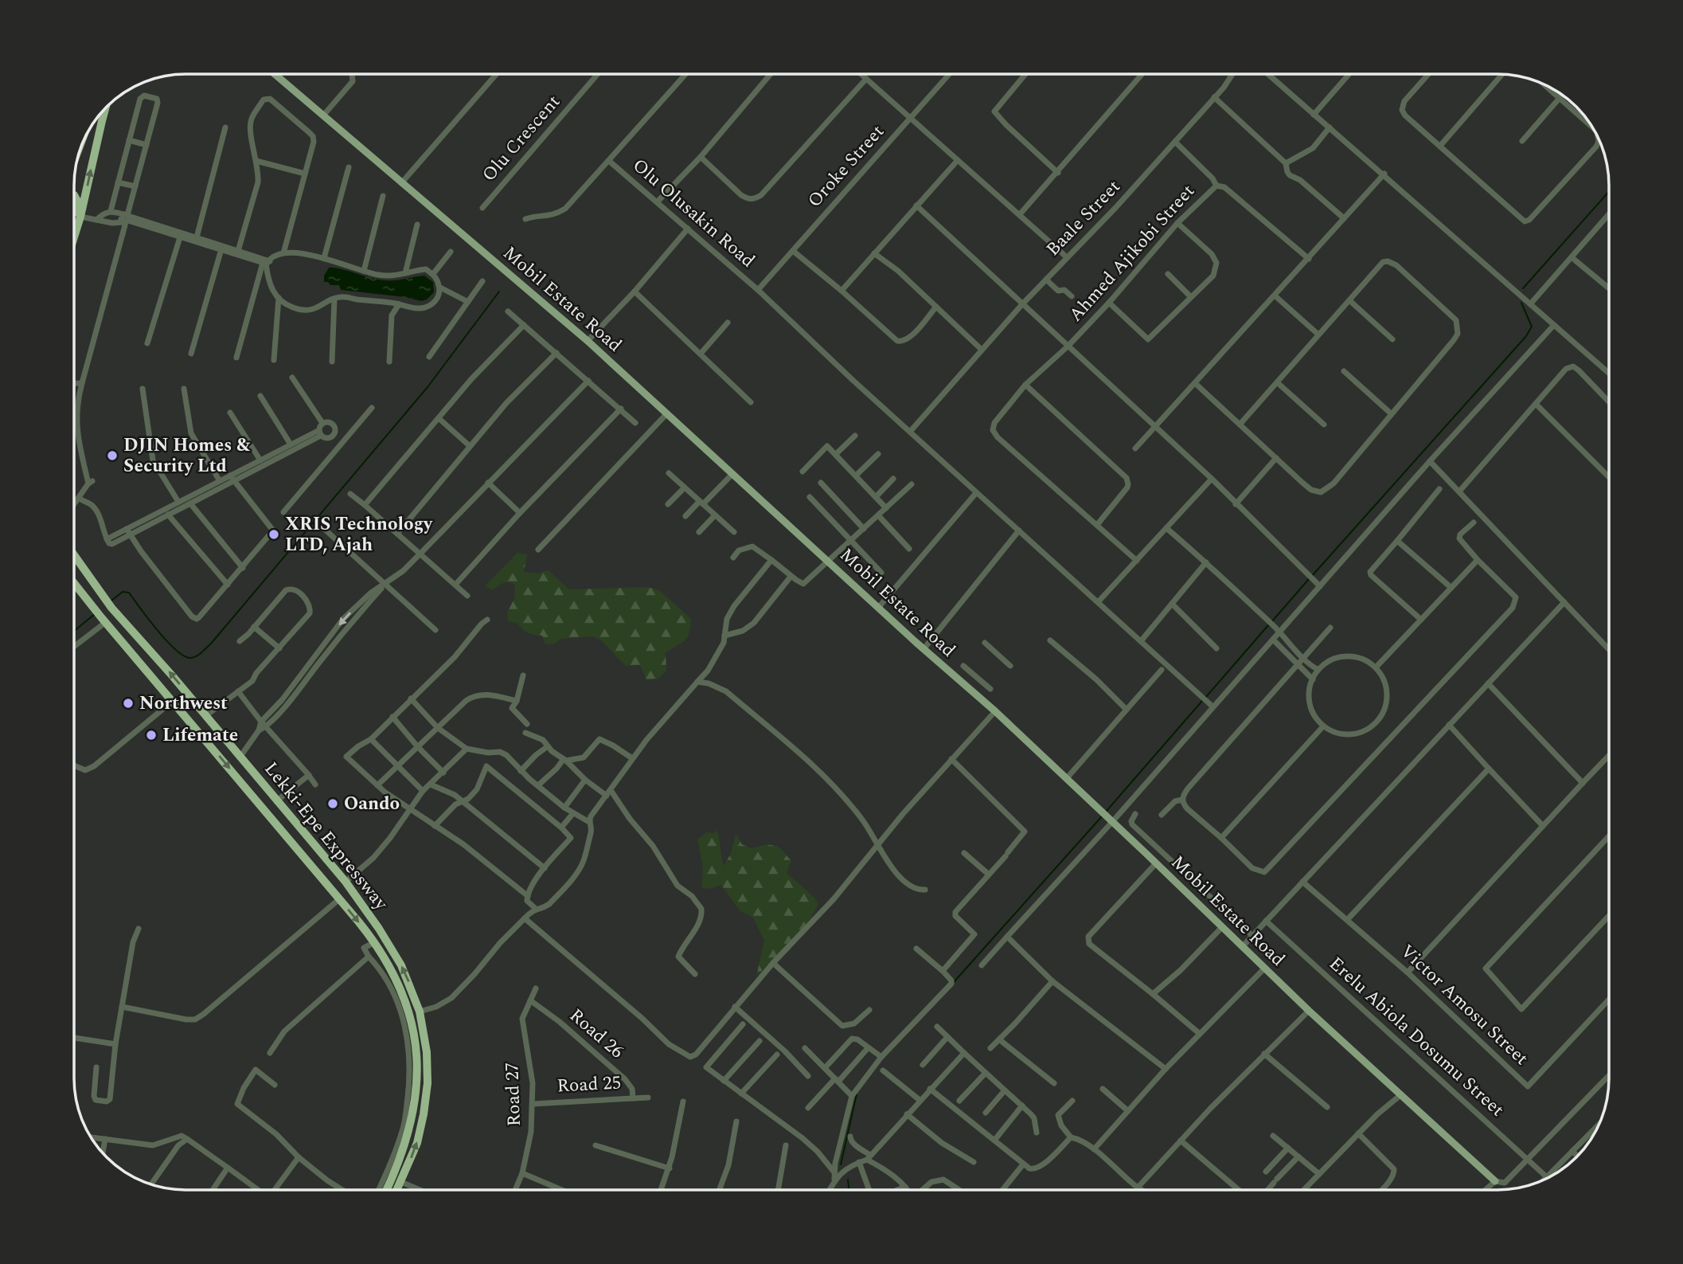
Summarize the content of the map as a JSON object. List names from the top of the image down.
{
  "streets": {
    "highway": ["Lekki-Epe Expressway"],
    "main road": ["Mobil Estate Road"],
    "street": [
      "Olu Crescent",
      "Oroke Street",
      "Olu Olusakin Road",
      "Baale Street",
      "Ahmed Ajikobi Street",
      "Victor Amosu Street",
      "Road 26",
      "Erelu Abiola Dosumu Street",
      "Road 25",
      "Road 27"
    ]
  },
  "crossings": [
    ["Oroke Street", "Olu Olusakin Road"],
    ["Olu Olusakin Road", "Baale Street"],
    ["Road 26", "Road 25"],
    ["Road 26", "Road 27"],
    ["Road 25", "Road 27"]
  ],
  "places": [
    "DJIN Homes & Security Ltd",
    "XRIS Technology LTD, Ajah",
    "Northwest",
    "Lifemate",
    "Oando"
  ]
}
